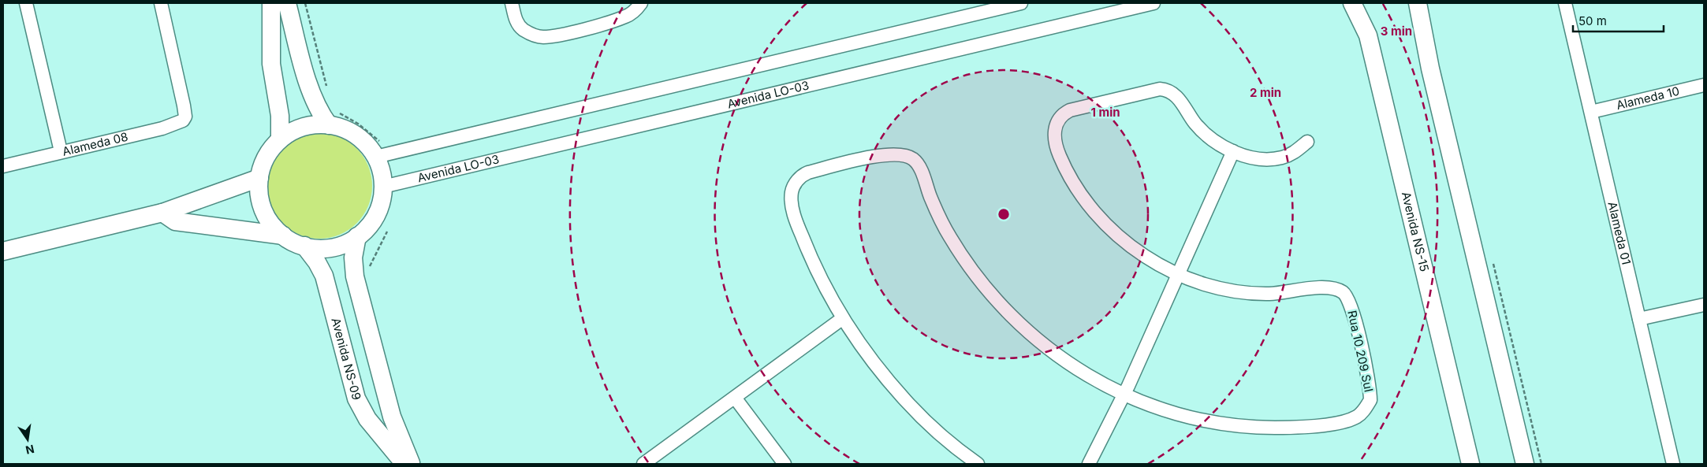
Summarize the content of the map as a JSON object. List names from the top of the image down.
{
  "streets": {
    "street": [
      "Avenida LO-03",
      "Alameda 10",
      "Alameda 08",
      "Avenida NS-15",
      "Alameda 01",
      "Rua 10 209 Sul",
      "Avenida NS-09"
    ]
  },
  "crossings": [
    ["Avenida LO-03", "Avenida NS-09"],
    ["Alameda 10", "Alameda 01"]
  ],
  "scale_bar": "50 m",
  "north": "bottom",
  "rings": ["3 min", "2 min", "1 min"]
}
